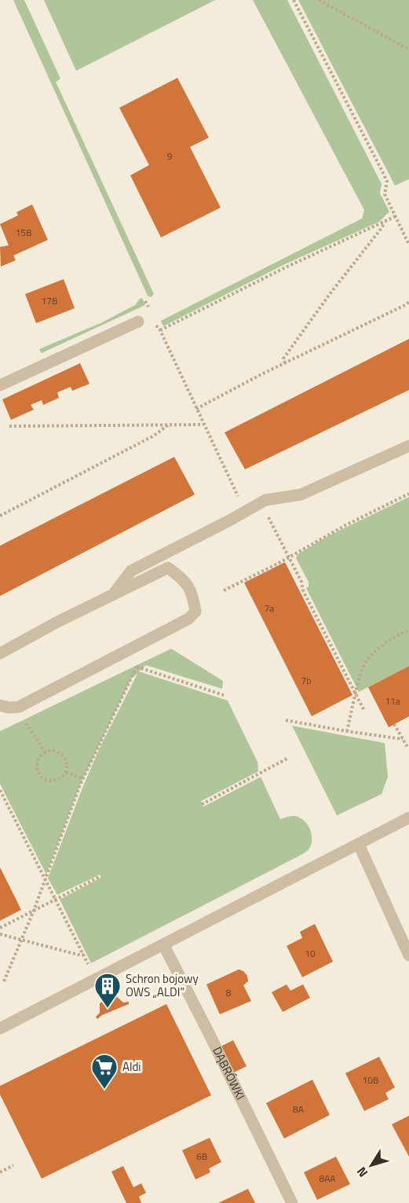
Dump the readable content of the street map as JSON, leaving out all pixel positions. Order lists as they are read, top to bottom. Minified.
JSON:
{"streets":{"street":["DĄBRÓWKI"]},"places":{"building":["Schron bojowy OWS „ALDI”"],"supermarket":["Aldi"]},"house_numbers":["9","15B","17B","7a","7b","11a","10","8","10B","8A","6B","8AA"],"north":"bottom left"}
